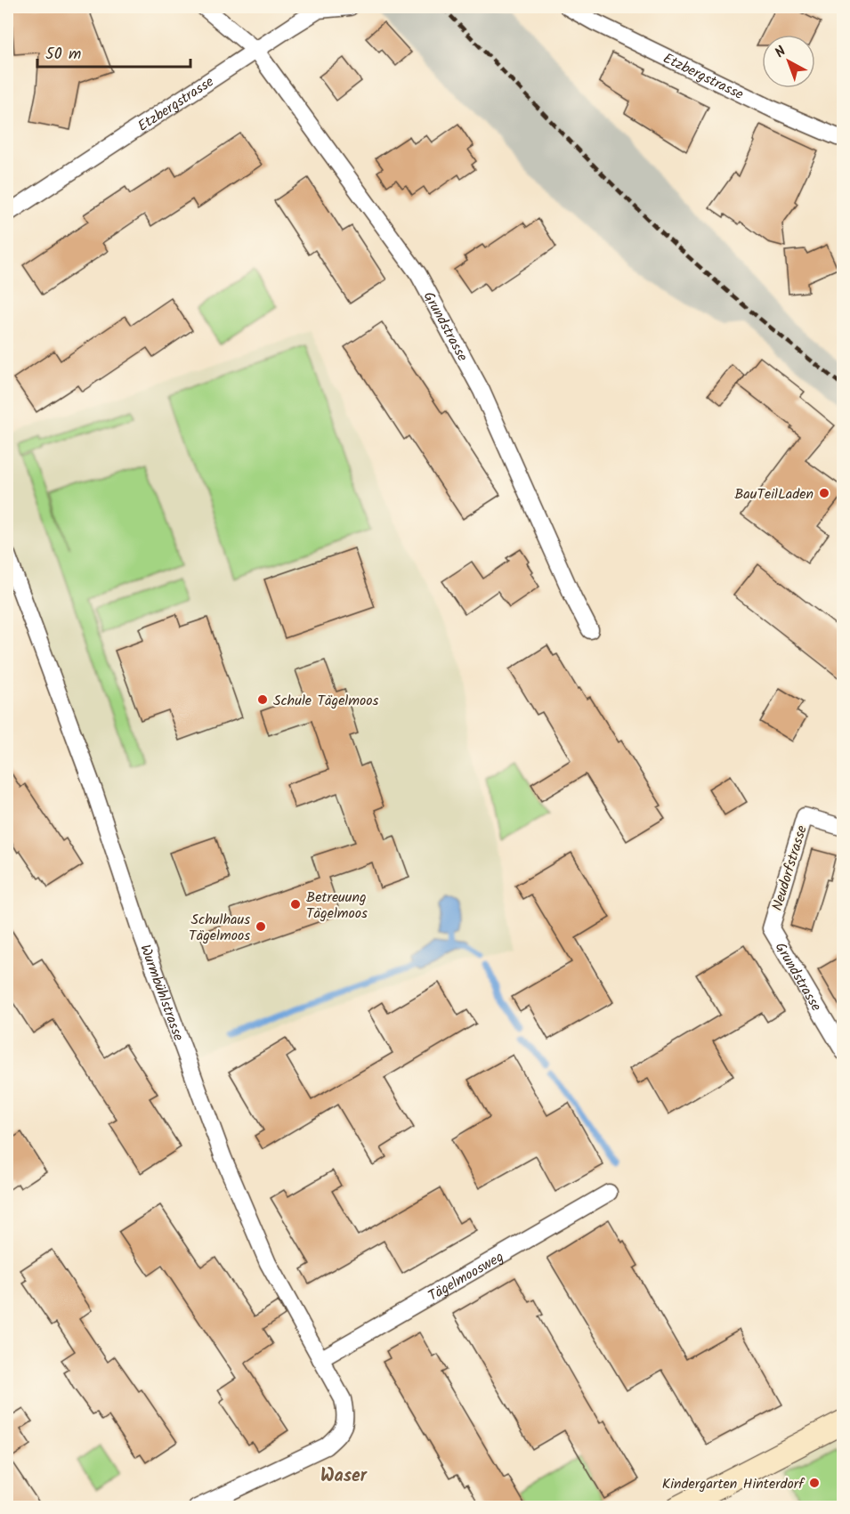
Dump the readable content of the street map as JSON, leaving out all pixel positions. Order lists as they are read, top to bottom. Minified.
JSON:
{"streets":{"street":["Etzbergstrasse","Grundstrasse","Neudorfstrasse","Wurmbühlstrasse","Tägelmoosweg"]},"crossings":[["Etzbergstrasse","Grundstrasse"],["Grundstrasse","Neudorfstrasse"],["Wurmbühlstrasse","Tägelmoosweg"]],"districts":["Waser"],"places":["BauTeilLaden","Schule Tägelmoos","Betreuung Tägelmoos","Schulhaus Tägelmoos","Kindergarten Hinterdorf"],"scale_bar":"50 m","north":"top left"}
